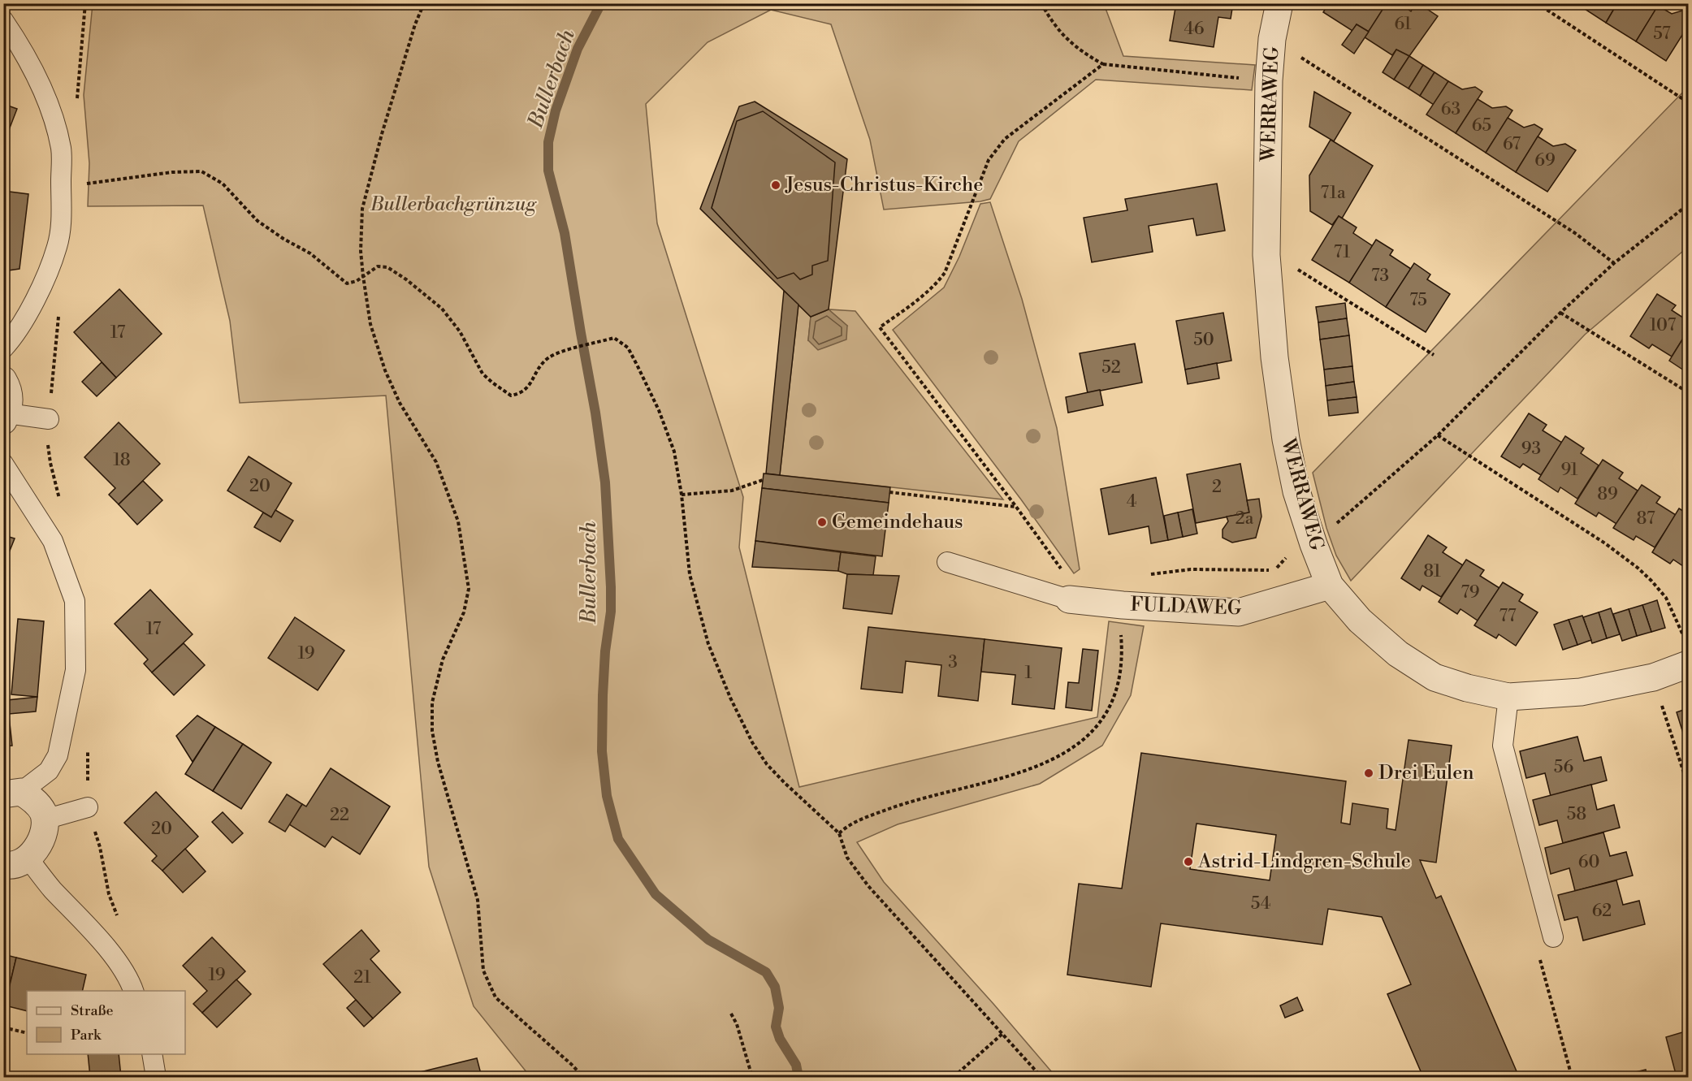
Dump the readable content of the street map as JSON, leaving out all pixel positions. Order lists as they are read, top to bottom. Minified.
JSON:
{"streets":{"street":["WERRAWEG","FULDAWEG"]},"crossings":[["WERRAWEG","FULDAWEG"]],"water":["Bullerbach"],"parks":["Bullerbachgrünzug"],"places":["Jesus-Christus-Kirche","Gemeindehaus","Drei Eulen","Astrid-Lindgren-Schule"],"house_numbers":["61","46","57","63","65","67","69","71a","71","73","75","107","17","50","52","93","18","91","20","2","89","4","2a","87","81","79","77","17","19","3","1","56","58","22","20","60","54","62","19","21"],"legend":["Straße","Park"]}
